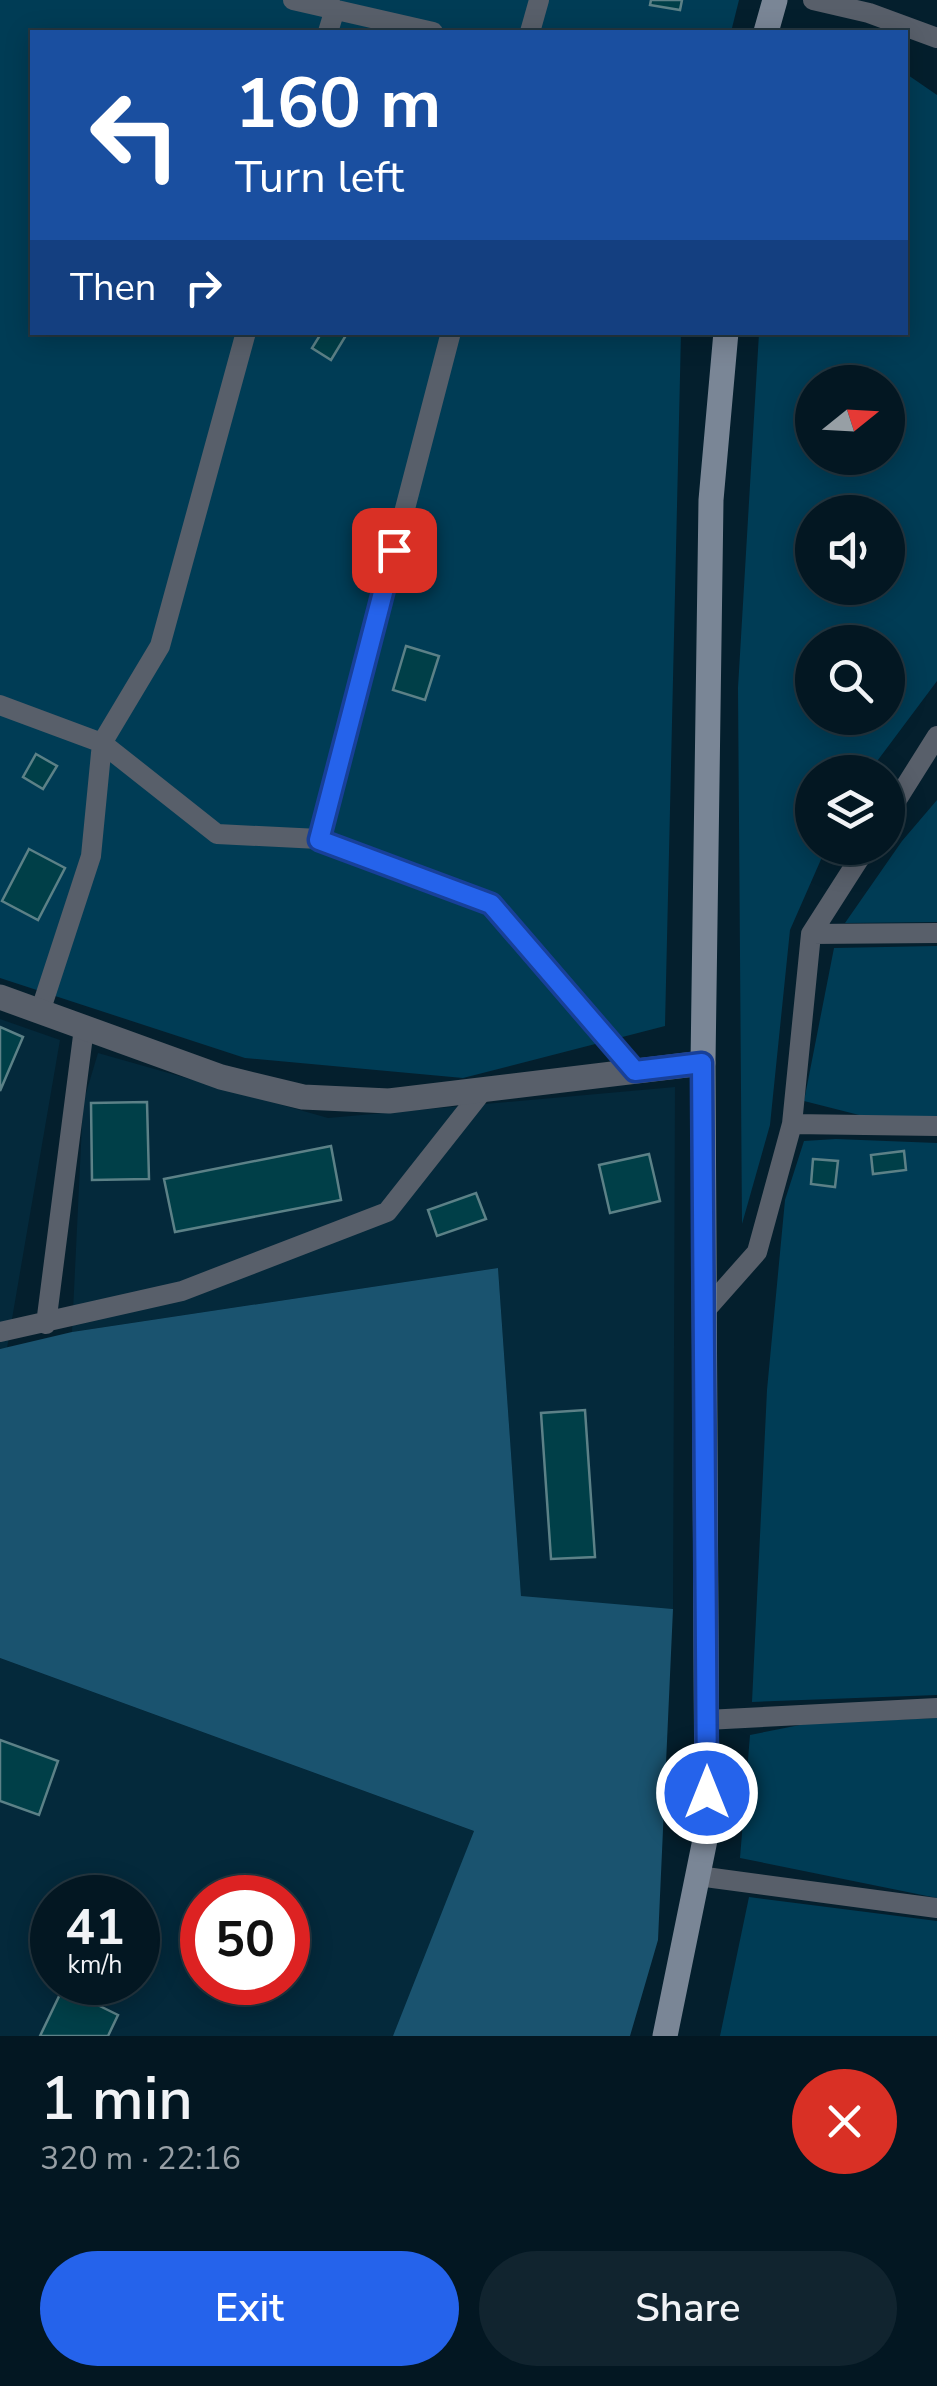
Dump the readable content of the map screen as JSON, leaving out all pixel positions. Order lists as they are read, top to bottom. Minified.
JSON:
{"north":"right","page":{"turn":["160 m","Turn left"],"then":"Then","speed":"41 km/h","limit":"50","heading":["1 min","320 m · 22:16"],"buttons":["Exit","Share"]}}
